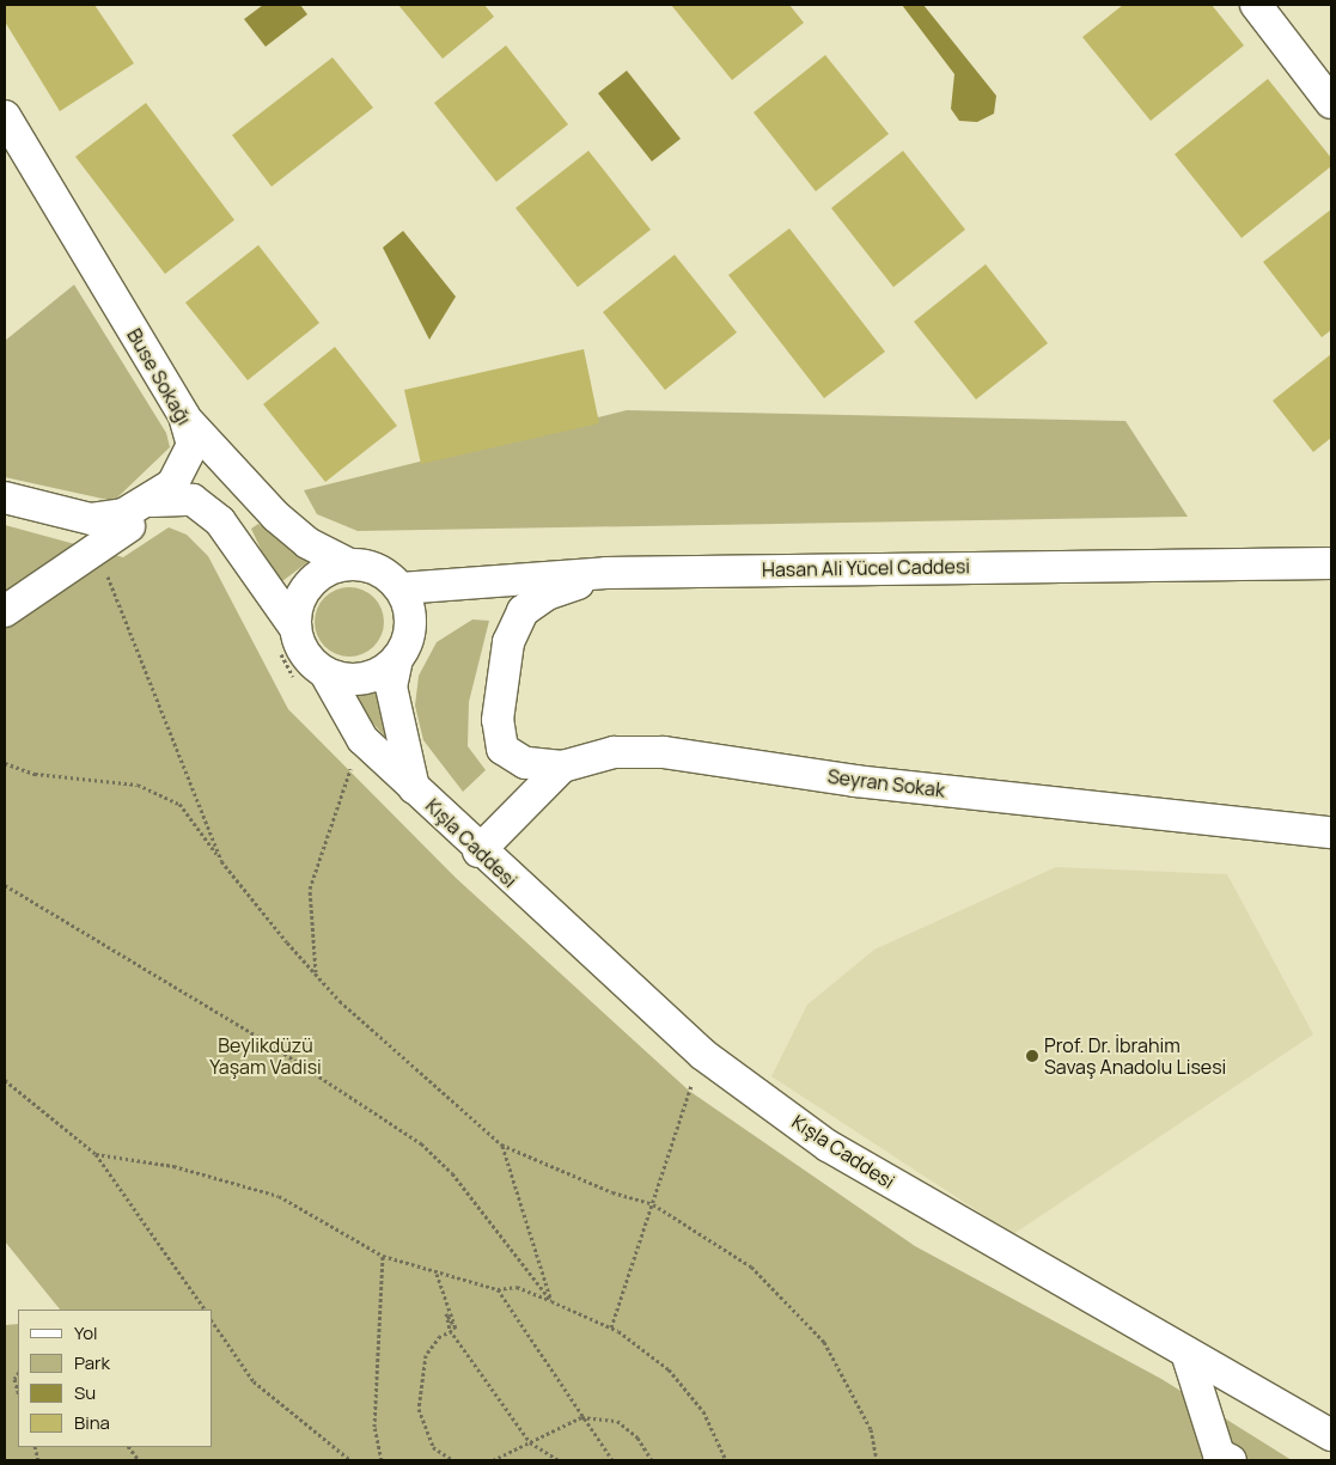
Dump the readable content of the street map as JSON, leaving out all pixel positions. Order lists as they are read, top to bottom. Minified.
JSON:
{"streets":{"street":["Buse Sokağı","Hasan Ali Yücel Caddesi","Seyran Sokak","Kışla Caddesi"]},"crossings":[["Hasan Ali Yücel Caddesi","Kışla Caddesi"],["Seyran Sokak","Kışla Caddesi"]],"parks":["Beylikdüzü Yaşam Vadisi"],"places":["Prof. Dr. İbrahim Savaş Anadolu Lisesi"],"legend":["Yol","Park","Su","Bina"]}
